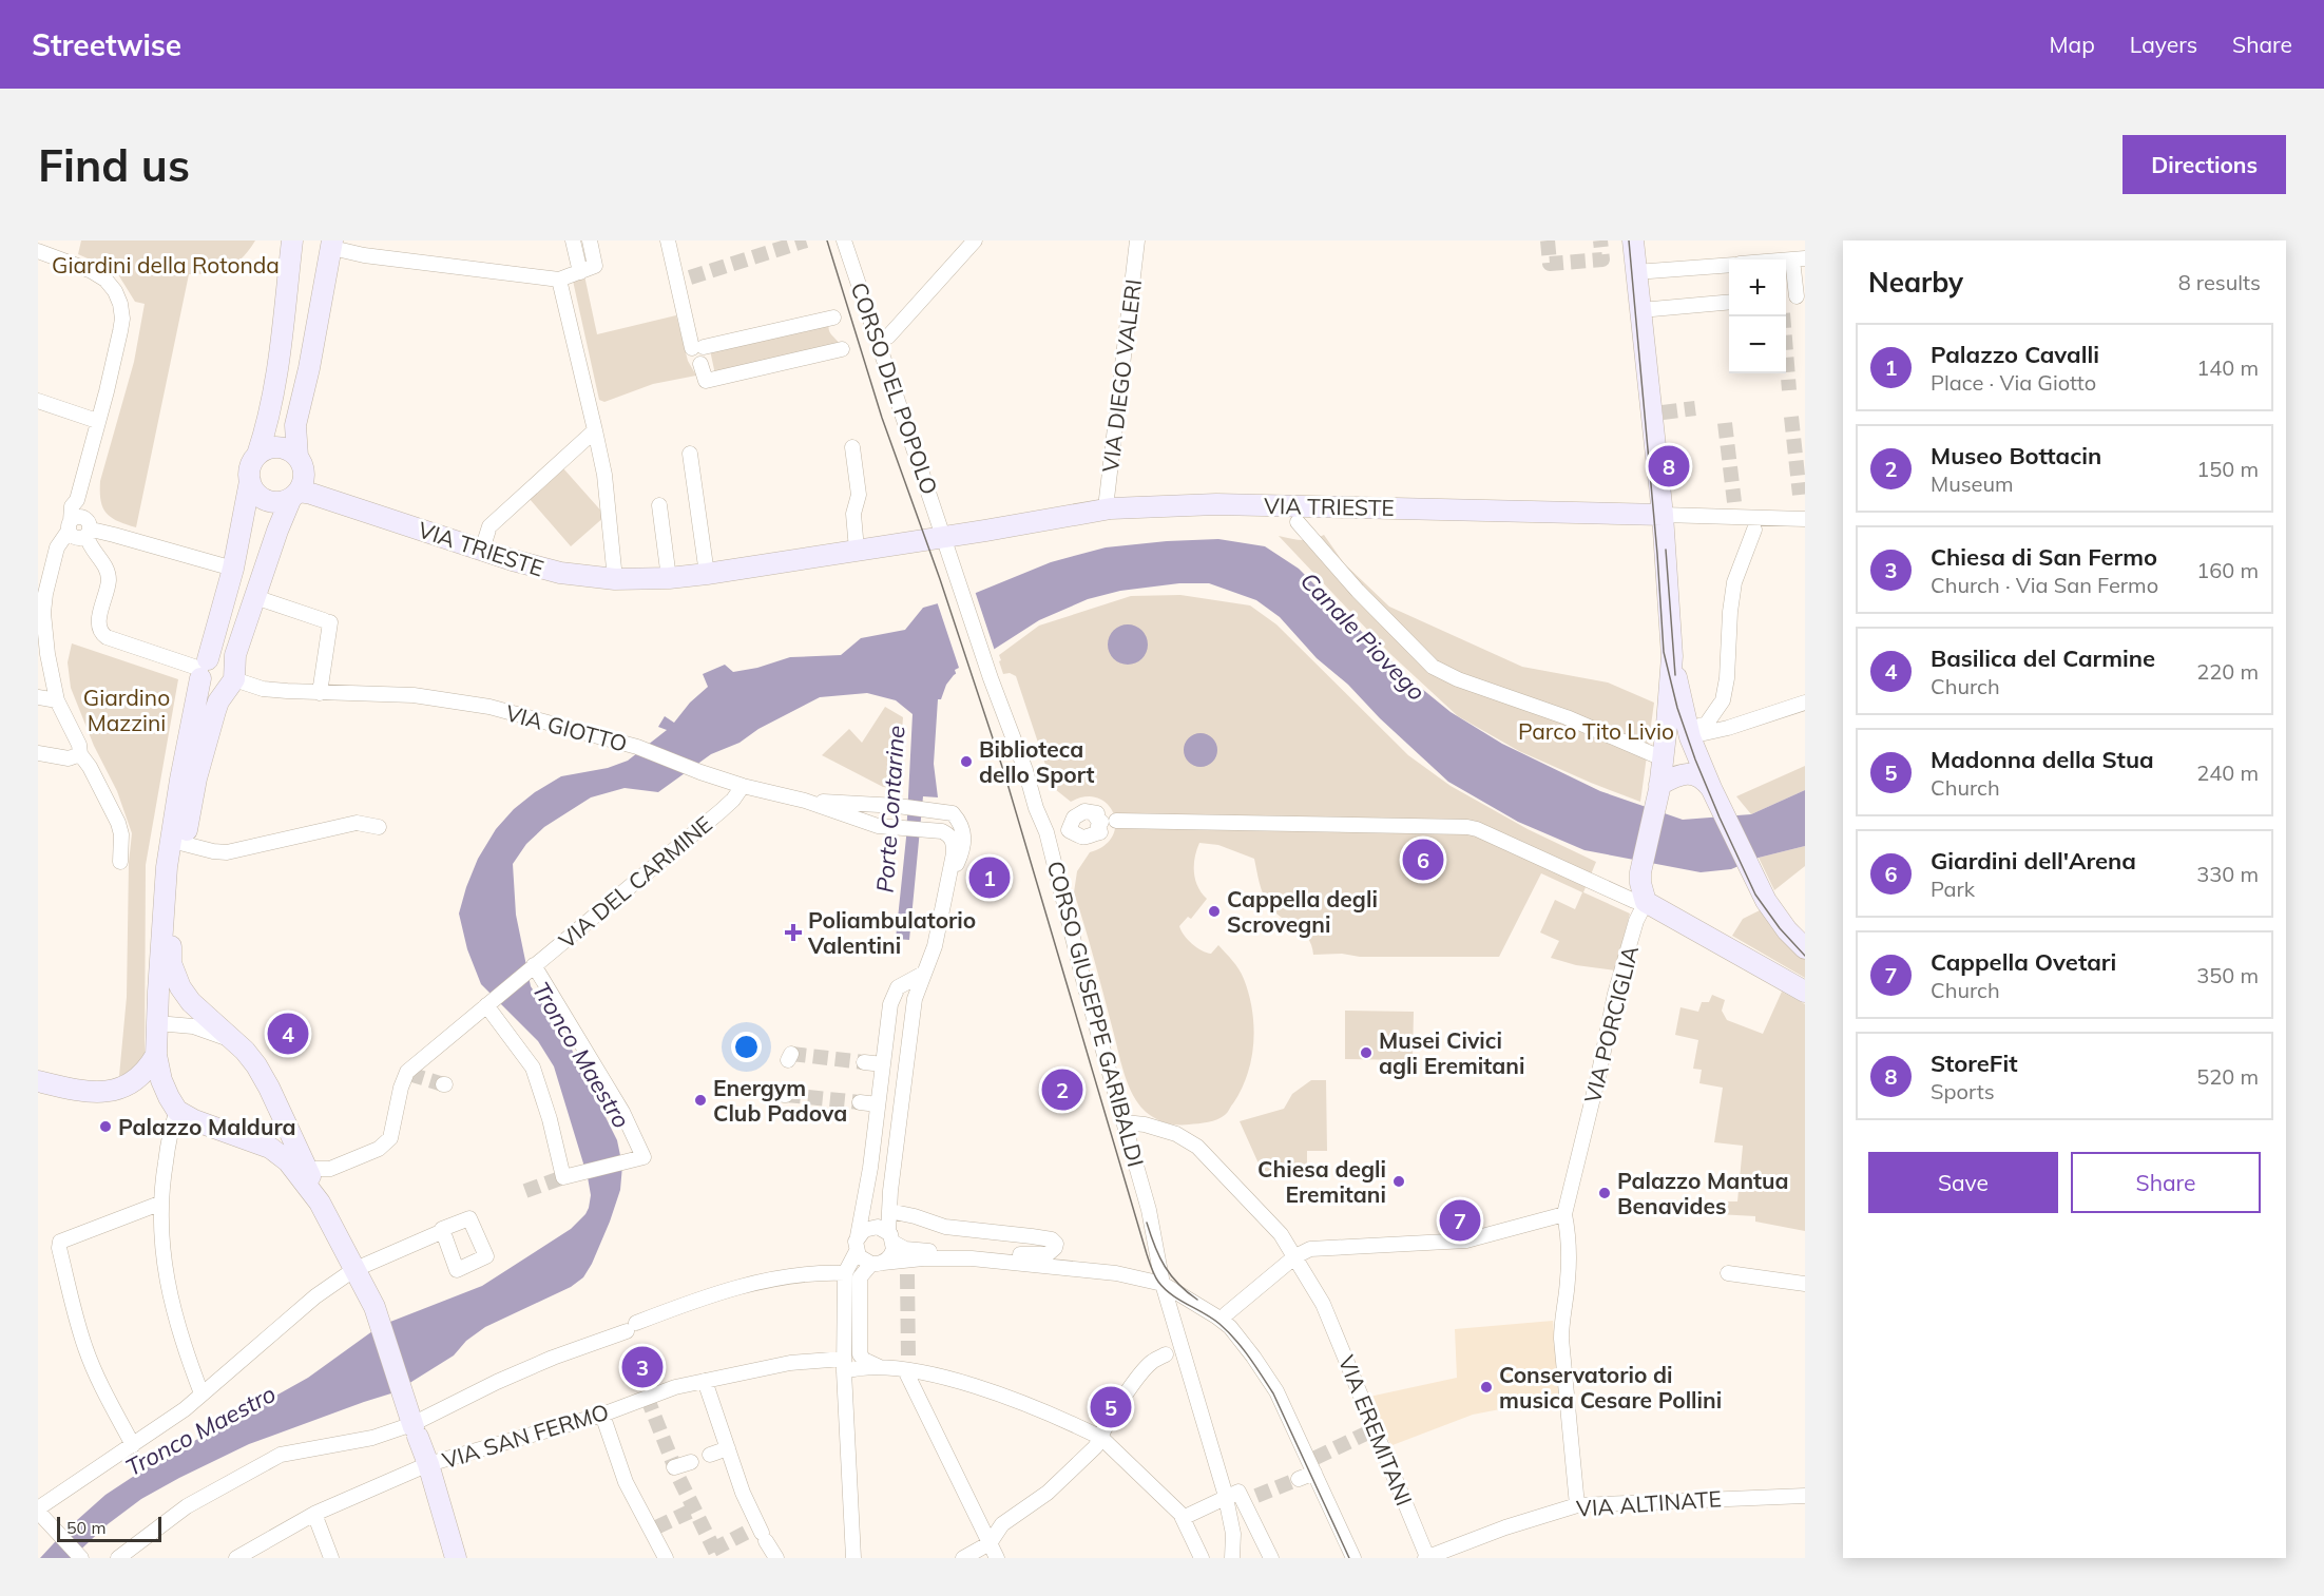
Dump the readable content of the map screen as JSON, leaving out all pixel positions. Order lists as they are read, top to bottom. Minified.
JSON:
{"streets":{"street":["VIA DIEGO VALERI","CORSO DEL POPOLO","VIA TRIESTE","VIA GIOTTO","VIA DEL CARMINE","CORSO GIUSEPPE GARIBALDI","VIA PORCIGLIA","VIA EREMITANI","VIA SAN FERMO","VIA ALTINATE"]},"crossings":[["VIA DIEGO VALERI","VIA TRIESTE"],["CORSO DEL POPOLO","VIA TRIESTE"],["CORSO DEL POPOLO","CORSO GIUSEPPE GARIBALDI"],["VIA TRIESTE","CORSO GIUSEPPE GARIBALDI"],["VIA GIOTTO","VIA DEL CARMINE"],["CORSO GIUSEPPE GARIBALDI","VIA EREMITANI"],["VIA EREMITANI","VIA ALTINATE"]],"water":["Canale Piovego","Porte Contarine","Tronco Maestro"],"parks":["Giardini della Rotonda","Giardino Mazzini","Parco Tito Livio"],"places":{"other":["Biblioteca dello Sport","Cappella degli Scrovegni","Musei Civici agli Eremitani","Energym Club Padova","Palazzo Maldura","Chiesa degli Eremitani","Palazzo Mantua Benavides","Conservatorio di musica Cesare Pollini"],"health":["Poliambulatorio Valentini"]},"scale_bar":"50 m","page":{"header":"Streetwise","nav":["Map","Layers","Share"],"buttons":["Directions",["Save","Share"]],"title":"Find us","heading":["Nearby","8 results"],"map_buttons":["+","−"],"list":[{"mark":"1","name":"Palazzo Cavalli","note":"Place · Via Giotto","value":"140 m"},{"mark":"2","name":"Museo Bottacin","note":"Museum","value":"150 m"},{"mark":"3","name":"Chiesa di San Fermo","note":"Church · Via San Fermo","value":"160 m"},{"mark":"4","name":"Basilica del Carmine","note":"Church","value":"220 m"},{"mark":"5","name":"Madonna della Stua","note":"Church","value":"240 m"},{"mark":"6","name":"Giardini dell'Arena","note":"Park","value":"330 m"},{"mark":"7","name":"Cappella Ovetari","note":"Church","value":"350 m"},{"mark":"8","name":"StoreFit","note":"Sports","value":"520 m"}],"pins":["8","6","1","4","2","7","3","5"],"scale":"50 m"}}
